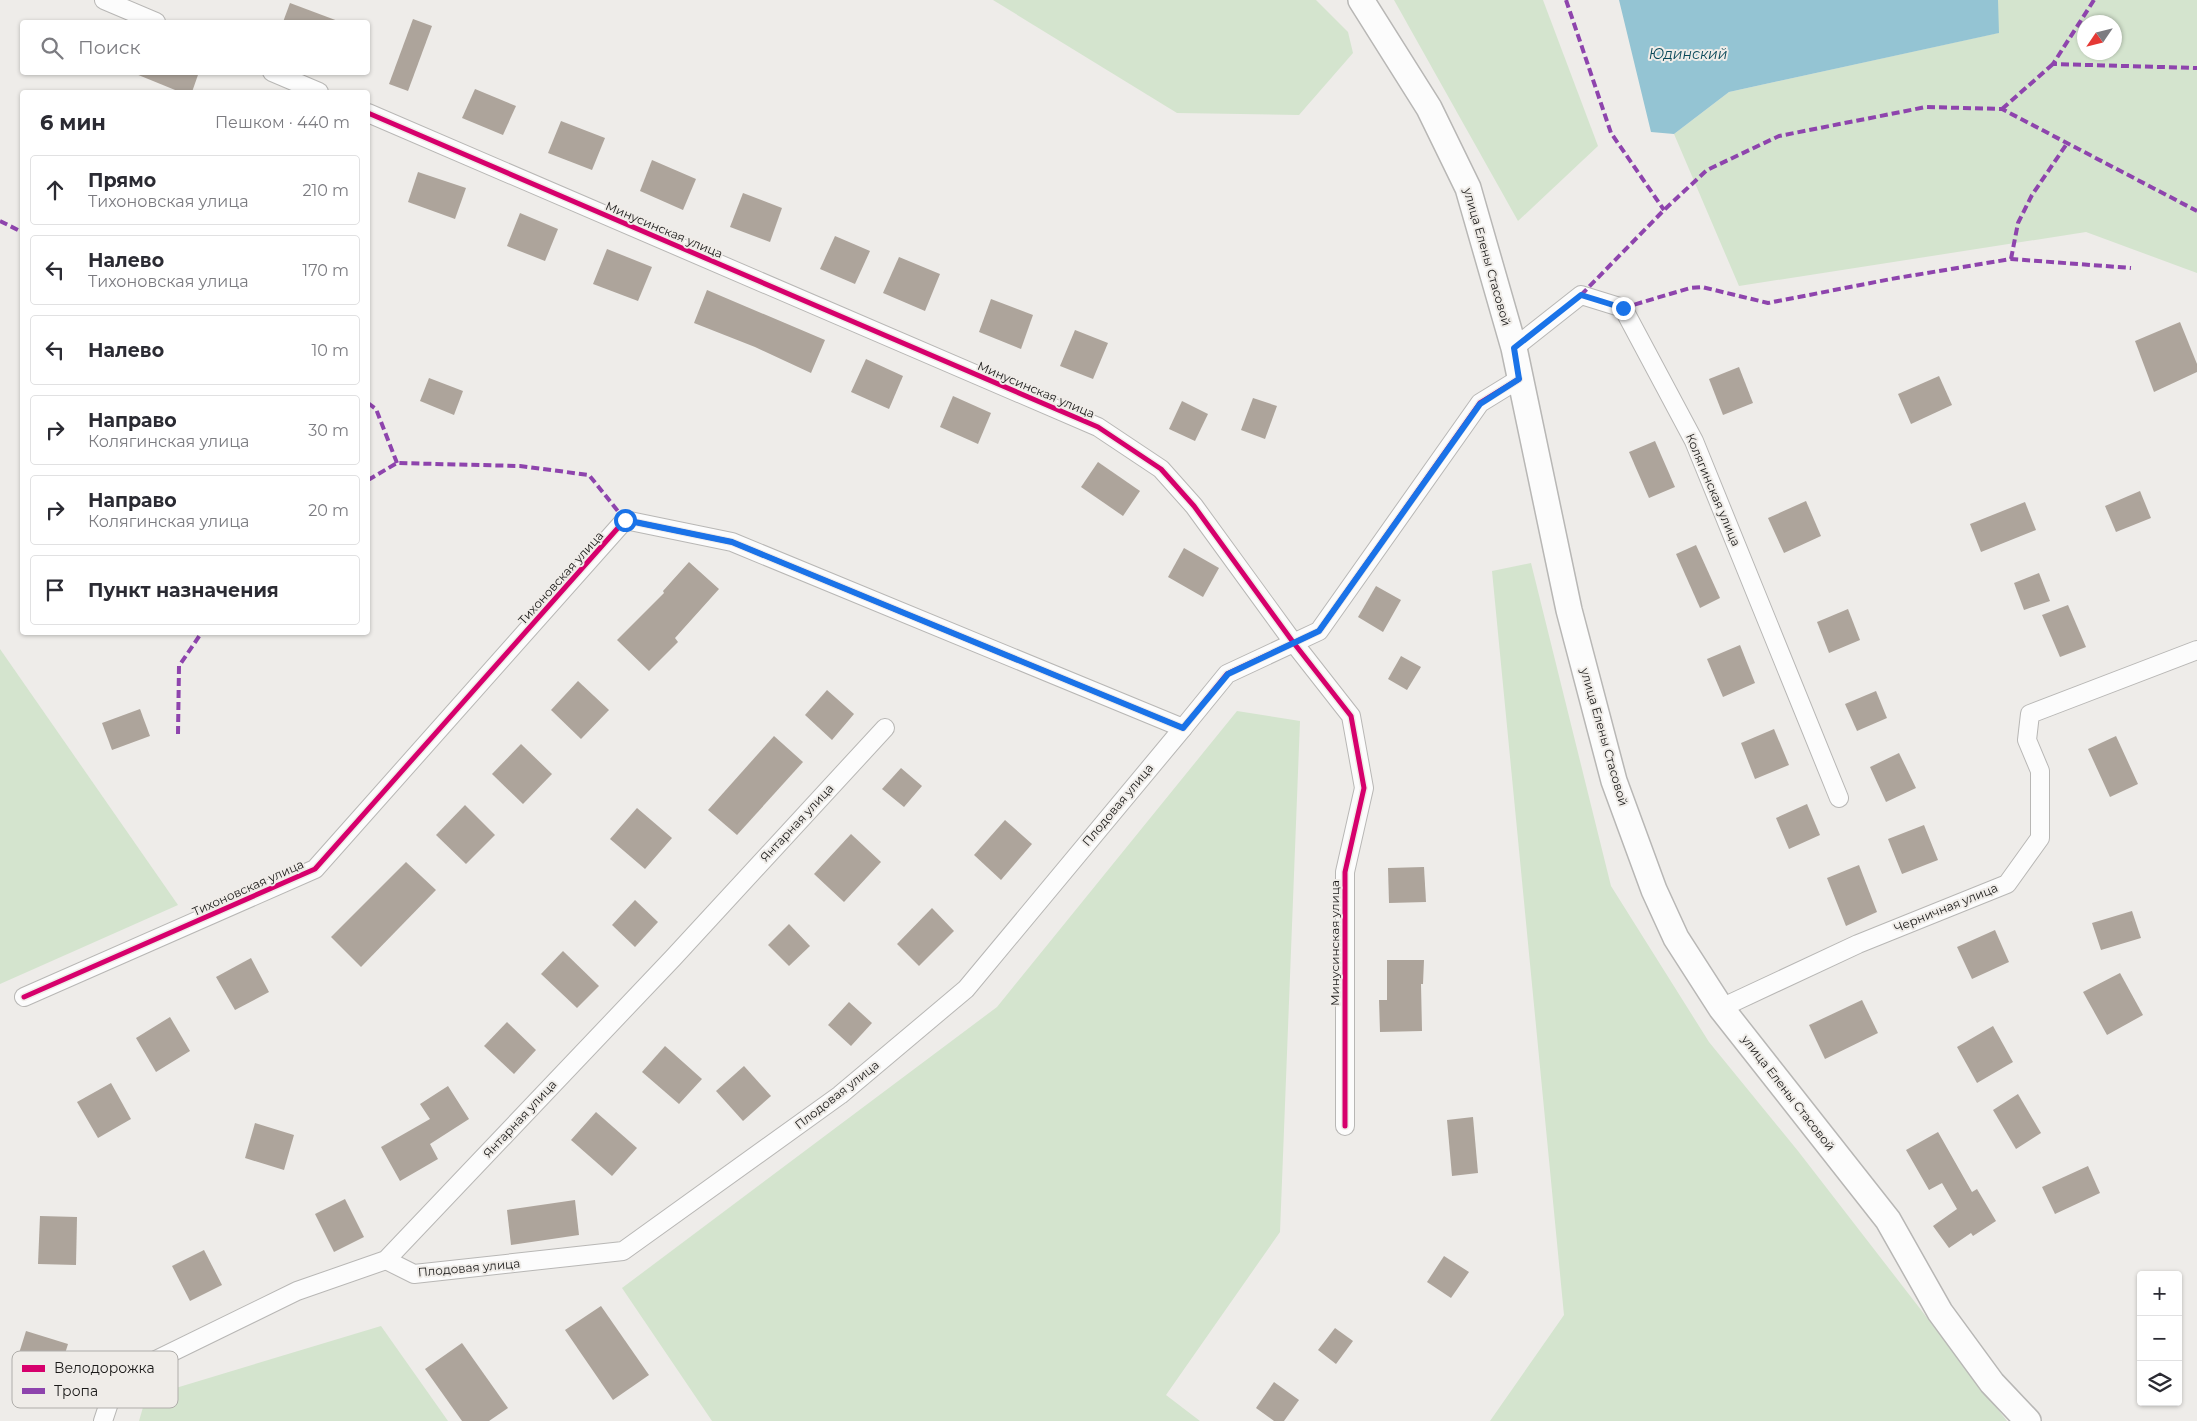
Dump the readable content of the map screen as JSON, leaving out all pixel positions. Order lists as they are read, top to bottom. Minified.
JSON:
{"streets":{"main road":["улица Елены Стасовой"],"street":["Минусинская улица","Колягинская улица","Тихоновская улица","Плодовая улица","Янтарная улица","Черничная улица"]},"crossings":[["улица Елены Стасовой","Колягинская улица"],["улица Елены Стасовой","Черничная улица"],["Тихоновская улица","Плодовая улица"],["Плодовая улица","Янтарная улица"]],"water":["Юдинский"],"legend":["Велодорожка","Тропа"],"north":"bottom left","page":{"search":"Поиск","heading":["6 мин","Пешком · 440 m"],"list":[["Прямо","Тихоновская улица","210 m"],["Налево","Тихоновская улица","170 m"],["Налево","10 m"],["Направо","Колягинская улица","30 m"],["Направо","Колягинская улица","20 m"],"Пункт назначения"],"map_buttons":["+","−"]}}
